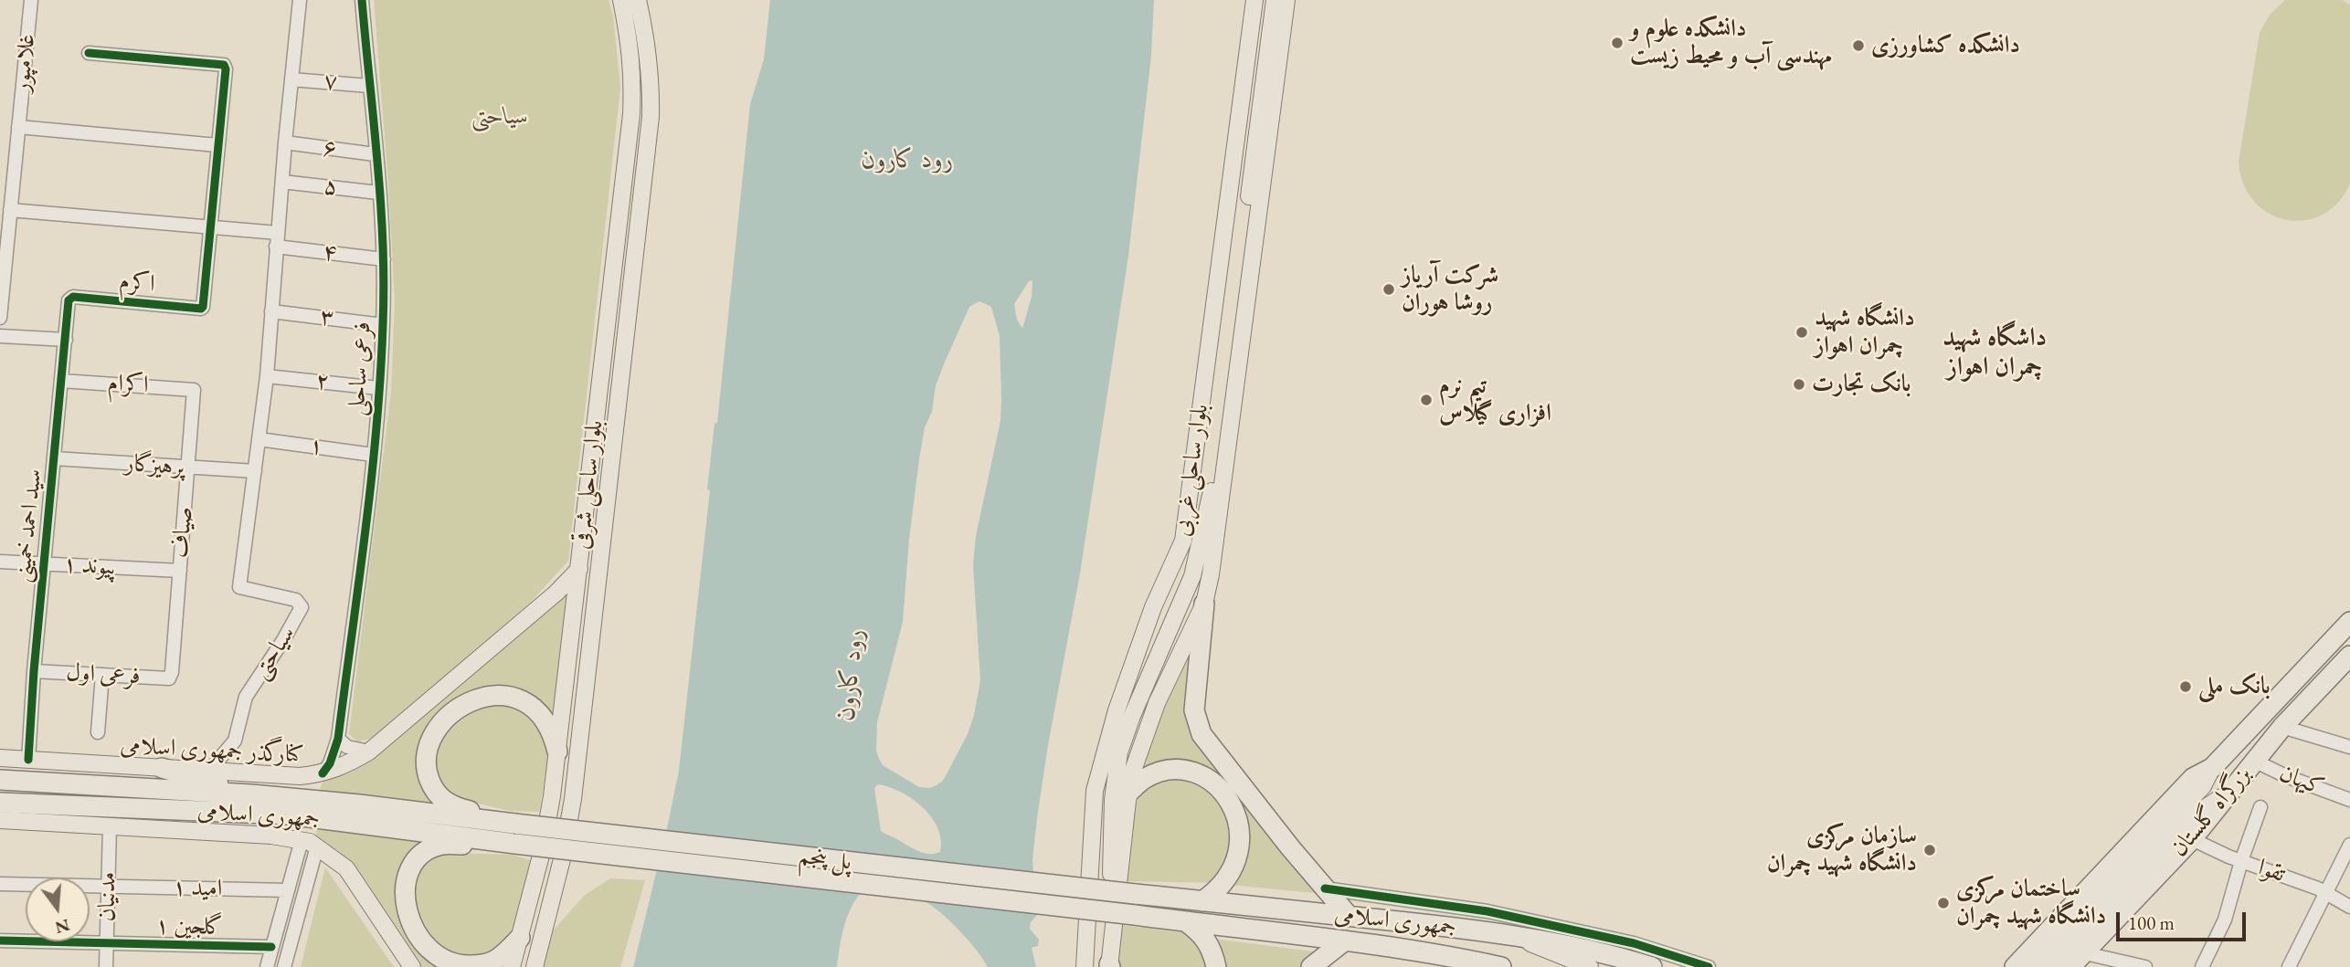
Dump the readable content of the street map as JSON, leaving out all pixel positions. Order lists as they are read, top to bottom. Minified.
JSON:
{"streets":{"highway":["بزرگراه گلستان","جمهوری اسلامی","پل پنجم"],"main road":["بلوار ساحلی غربی","بلوار ساحلی شرقی","کنارگذر جمهوری اسلامی"],"street":["غلامپور","۷","۶","۵","۴","اکرم","۳","فرعی ساحلی","۲","اکرام","۱","پرهیزگار","سید احمد خمینی","صیاف","پیوند ۱","سیاحتی","فرعی اول","کیهان","تقوا","امید ۱","مدنیان","گلجین ۱"]},"crossings":[["غلامپور","۴"],["۷","فرعی ساحلی"],["۷","سیاحتی"],["۶","فرعی ساحلی"],["۶","سیاحتی"],["۵","فرعی ساحلی"],["۵","سیاحتی"],["۴","اکرم"],["۴","فرعی ساحلی"],["۴","سیاحتی"],["اکرم","سید احمد خمینی"],["۳","فرعی ساحلی"],["۳","سیاحتی"],["فرعی ساحلی","۲"],["فرعی ساحلی","۱"],["فرعی ساحلی","کنارگذر جمهوری اسلامی"],["۲","سیاحتی"],["اکرام","سید احمد خمینی"],["اکرام","صیاف"],["۱","سیاحتی"],["پرهیزگار","سید احمد خمینی"],["پرهیزگار","صیاف"],["پرهیزگار","سیاحتی"],["بلوار ساحلی شرقی","کنارگذر جمهوری اسلامی"],["سید احمد خمینی","پیوند ۱"],["سید احمد خمینی","فرعی اول"],["سید احمد خمینی","کنارگذر جمهوری اسلامی"],["صیاف","پیوند ۱"],["صیاف","فرعی اول"],["سیاحتی","کنارگذر جمهوری اسلامی"],["کیهان","بزرگراه گلستان"],["بزرگراه گلستان","تقوا"],["جمهوری اسلامی","پل پنجم"],["امید ۱","مدنیان"],["مدنیان","گلجین ۱"]],"districts":["داشگاه شهید چمران اهواز"],"water":["رود کارون"],"parks":["سیاحتی"],"places":["دانشکده علوم و مهندسی آب و محیط زیست","دانشکده کشاورزی","شرکت آریاز روشا هوران","دانشگاه شهید چمران اهواز","بانک تجارت","تیم نرم افزاری گیلاس","بانک ملی","سازمان مرکزی دانشگاه شهید چمران","ساختمان مرکزی دانشگاه شهید چمران"],"scale_bar":"100 m","north":"bottom"}
